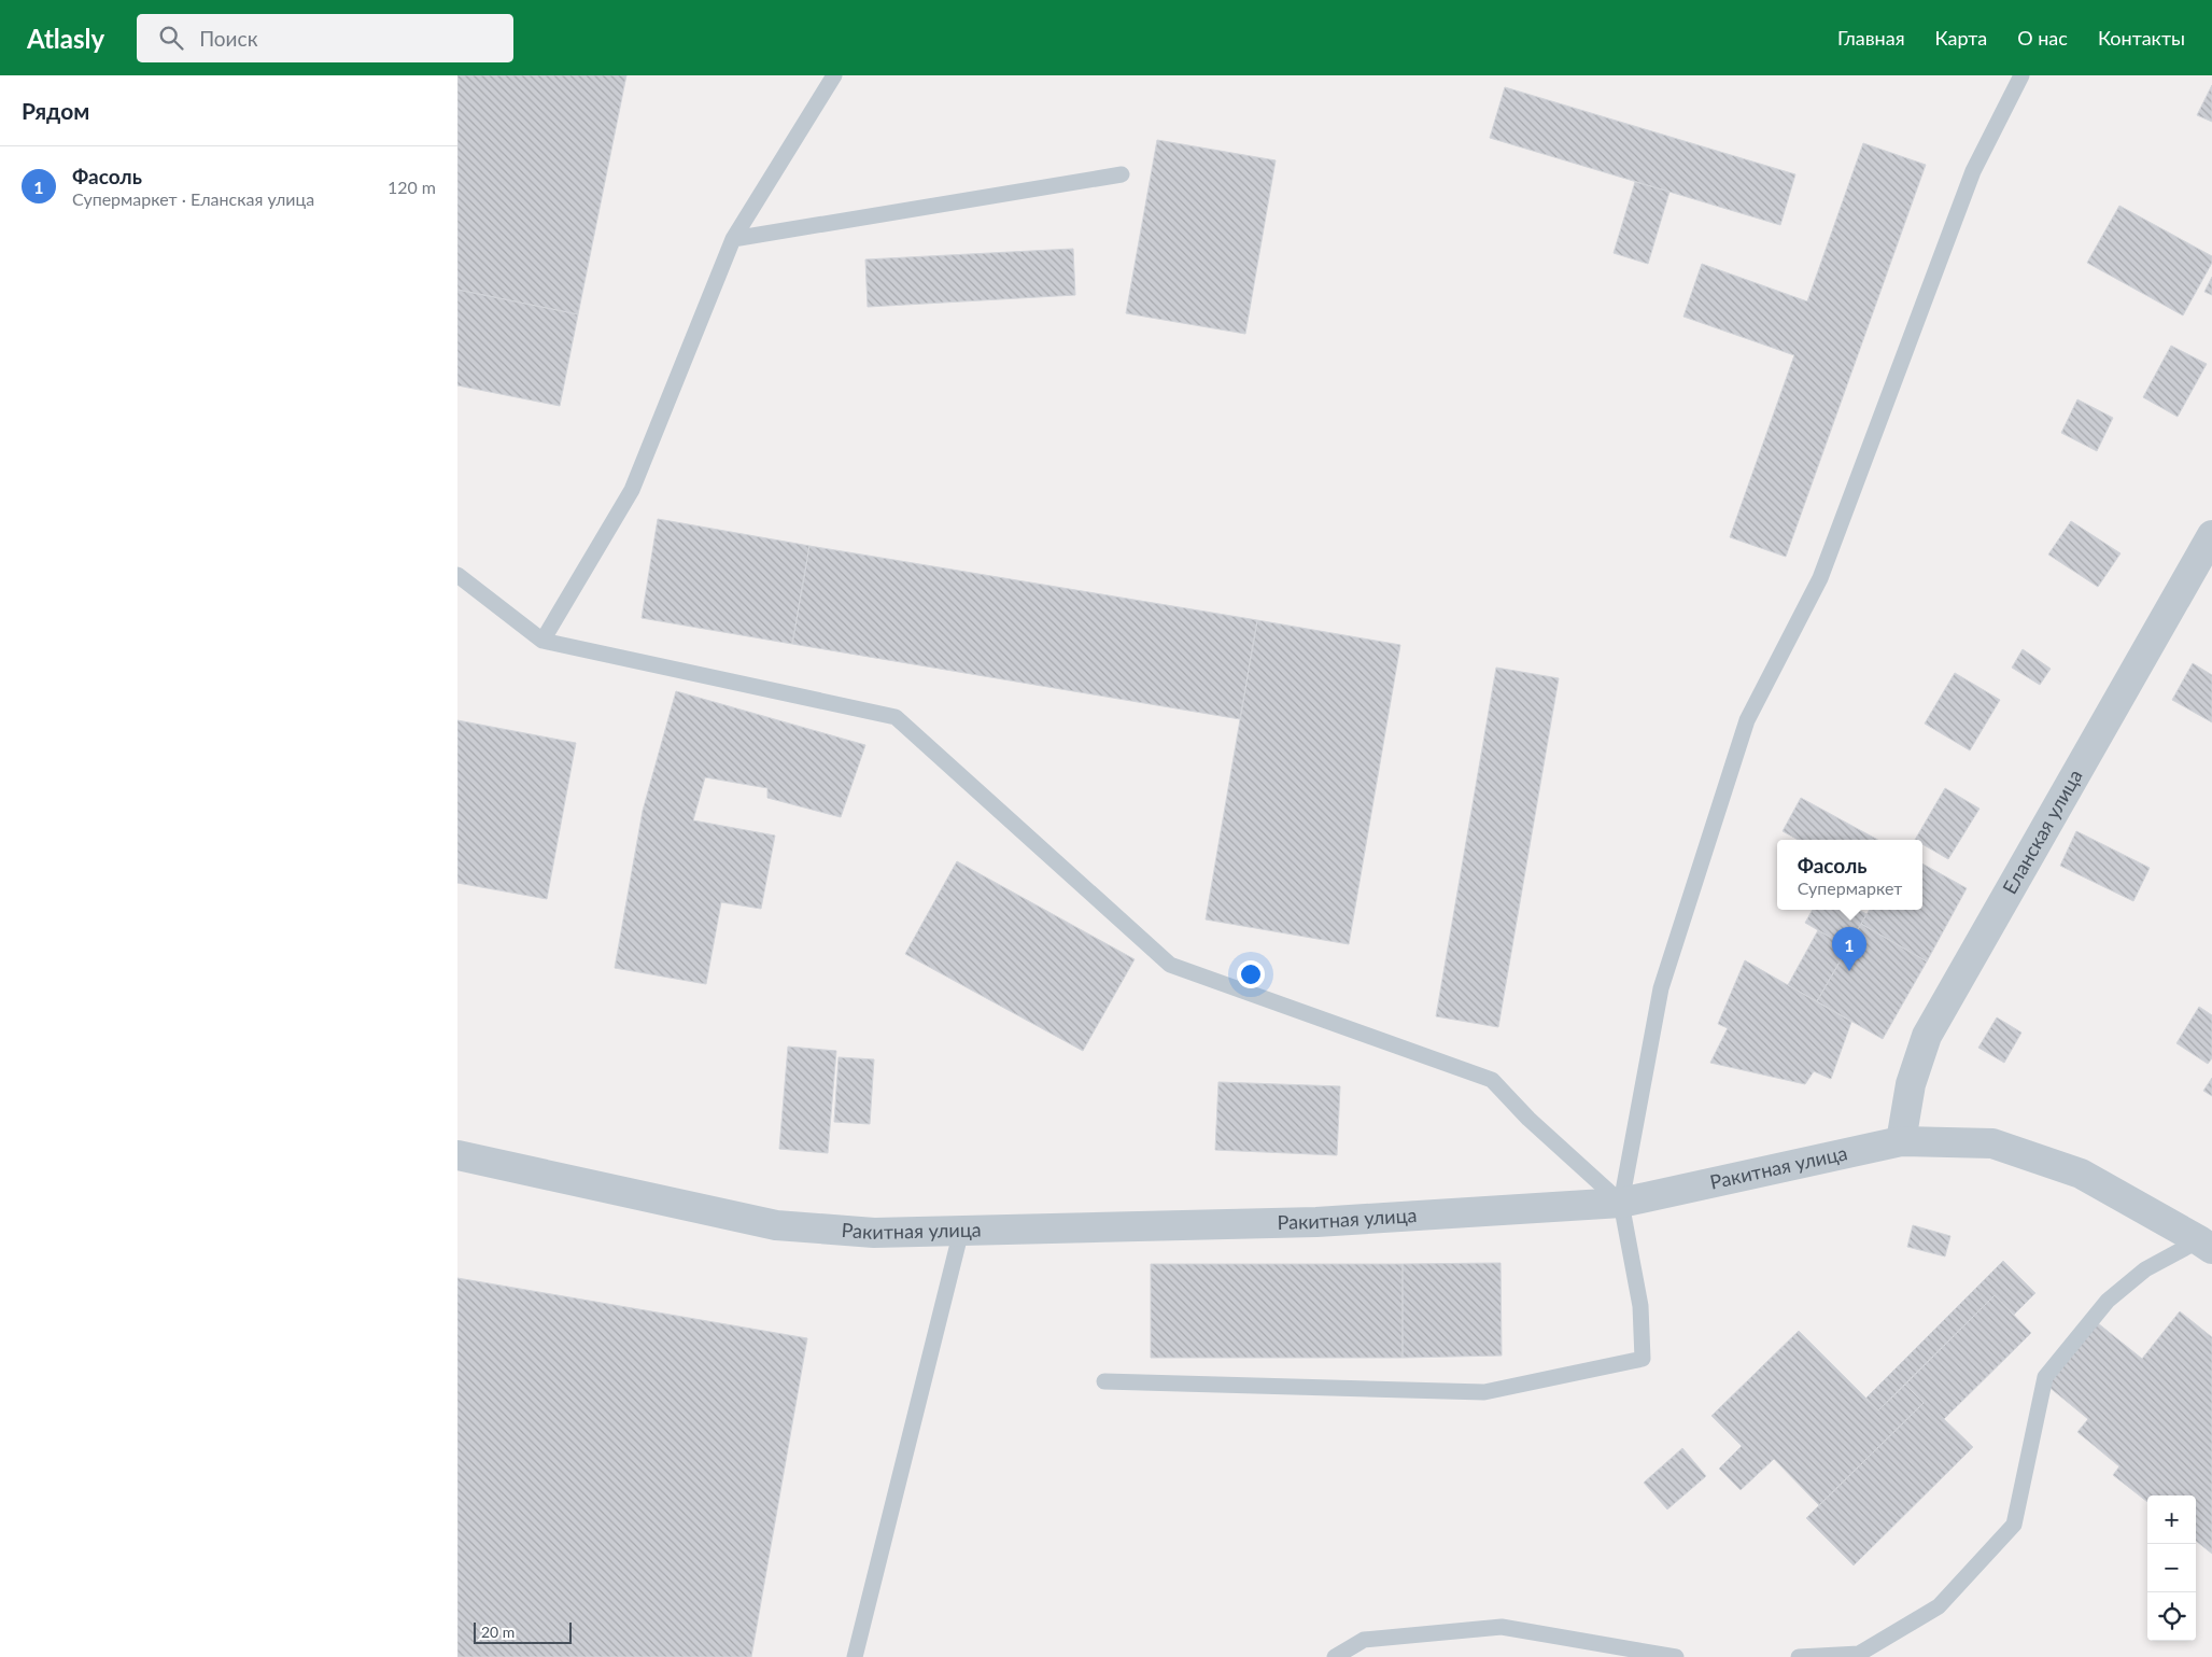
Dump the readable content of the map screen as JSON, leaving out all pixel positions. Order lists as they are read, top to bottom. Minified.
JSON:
{"streets":{"street":["Еланская улица","Ракитная улица"]},"crossings":[["Еланская улица","Ракитная улица"]],"scale_bar":"20 m","page":{"header":"Atlasly","search":"Поиск","nav":["Главная","Карта","О нас","Контакты"],"heading":"Рядом","list":[{"mark":"1","name":"Фасоль","note":"Супермаркет · Еланская улица","value":"120 m"}],"popup":["Фасоль","Супермаркет"],"pins":"1","map_buttons":["+","−"],"scale":"20 m"}}
